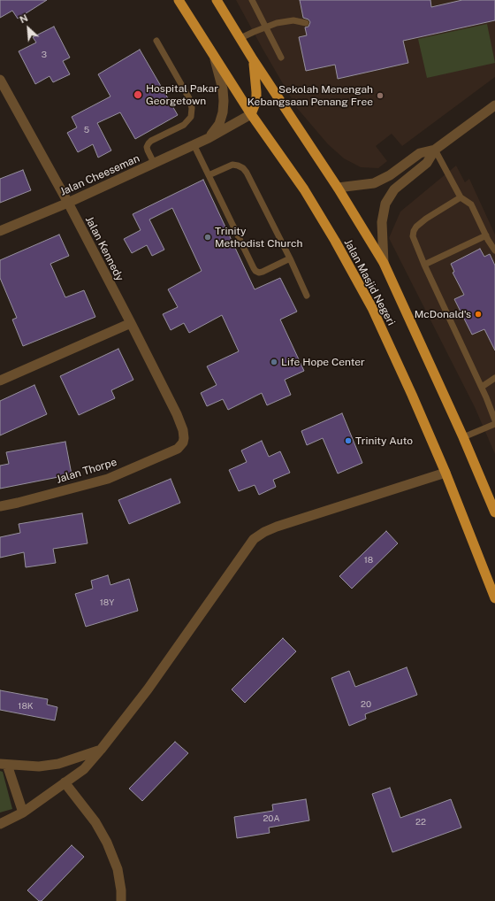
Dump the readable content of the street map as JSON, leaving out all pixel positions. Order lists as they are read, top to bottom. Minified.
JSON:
{"streets":{"highway":["Jalan Masjid Negeri"],"street":["Jalan Cheeseman","Jalan Kennedy","Jalan Thorpe"]},"crossings":[["Jalan Cheeseman","Jalan Kennedy"],["Jalan Cheeseman","Jalan Masjid Negeri"],["Jalan Kennedy","Jalan Thorpe"]],"places":["Hospital Pakar Georgetown","Sekolah Menengah Kebangsaan Penang Free","Trinity Methodist Church","McDonald's","Life Hope Center","Trinity Auto"],"house_numbers":["3","5","18","18Y","20","18K","20A","22"],"north":"top left"}
